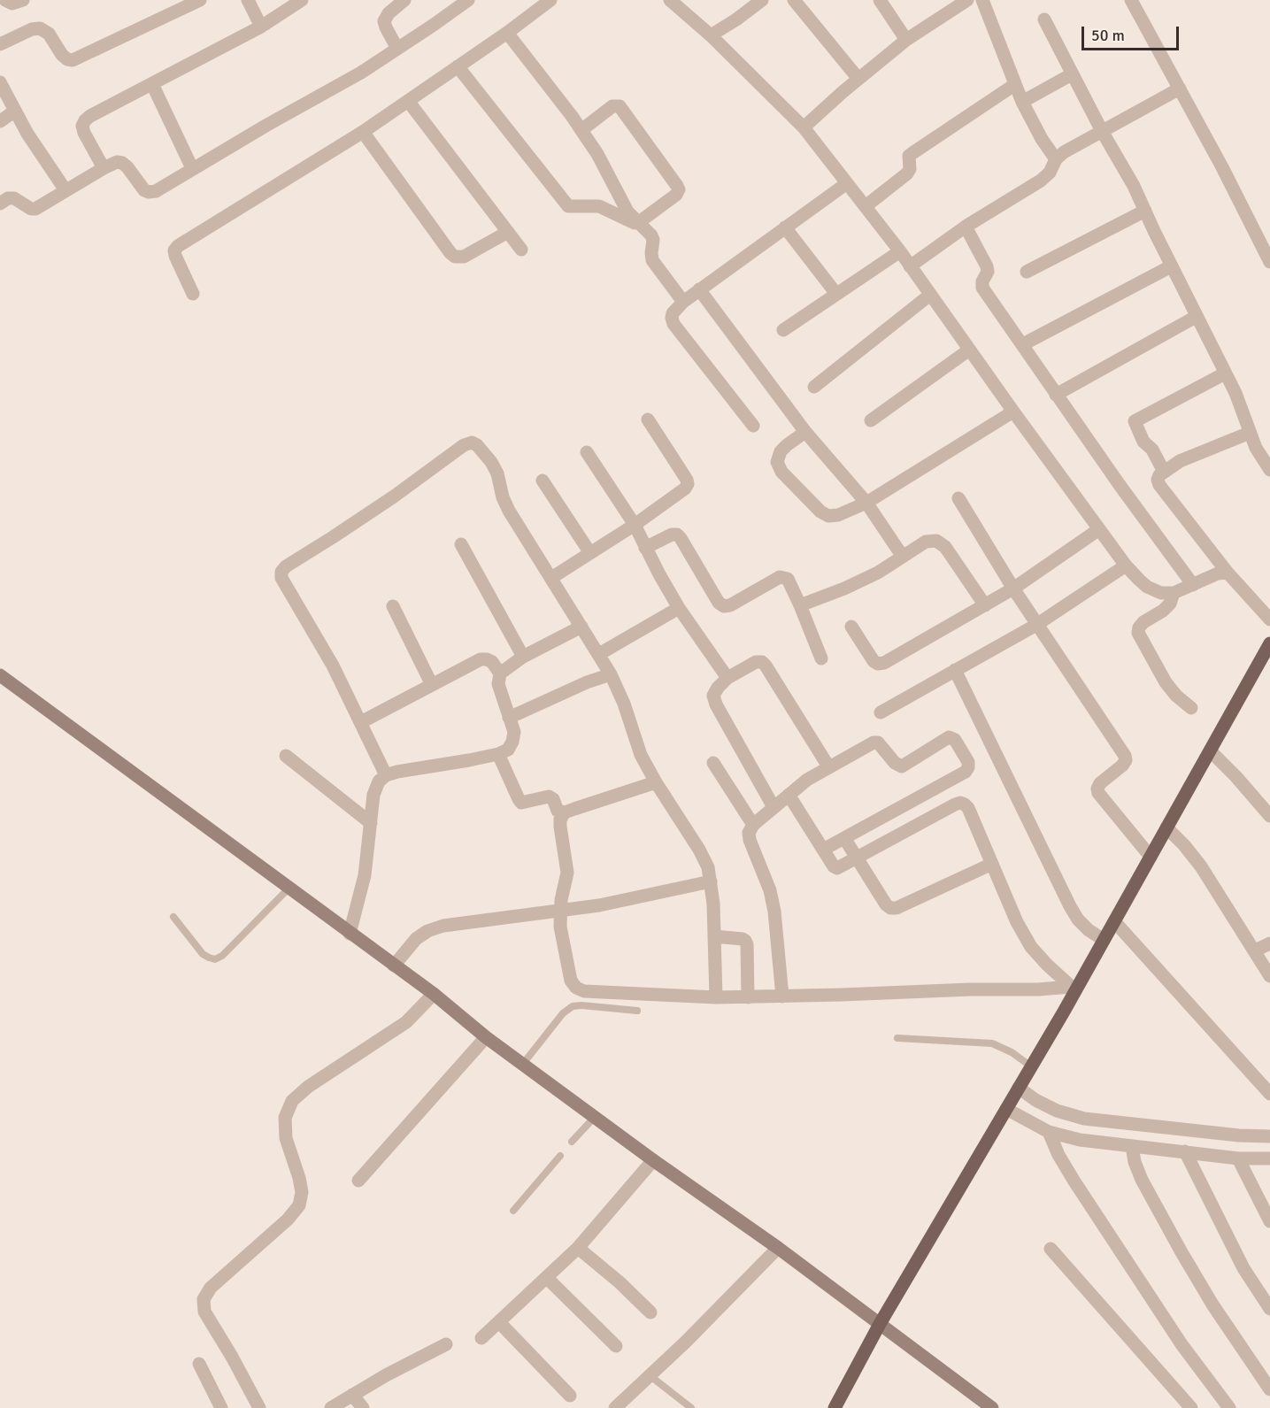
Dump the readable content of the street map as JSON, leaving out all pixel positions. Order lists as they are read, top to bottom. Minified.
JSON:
{"scale_bar":"50 m"}
